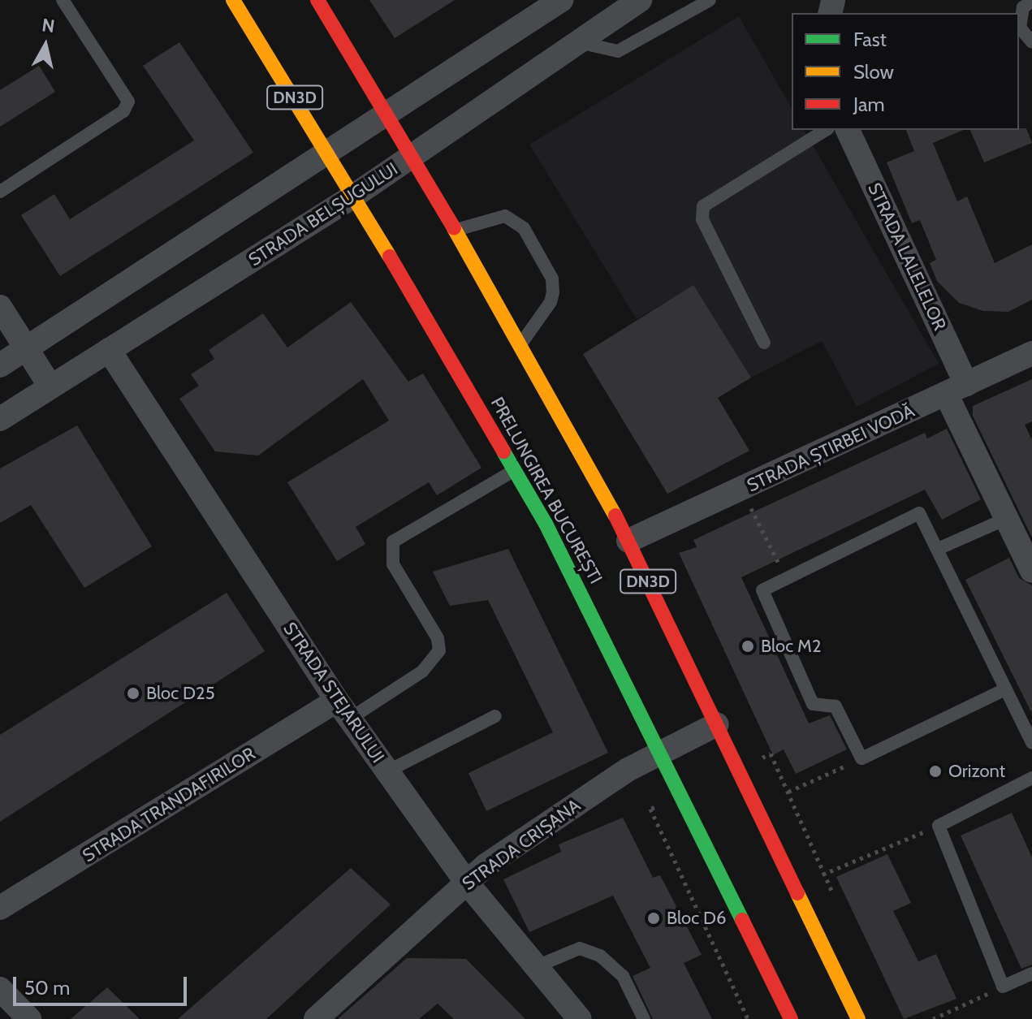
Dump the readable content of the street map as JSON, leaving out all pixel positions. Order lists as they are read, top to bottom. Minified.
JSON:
{"streets":{"main road":["DN3D","PRELUNGIREA BUCUREȘTI"],"street":["STRADA BELȘUGULUI","STRADA LALELELOR","STRADA ȘTIRBEI VODĂ","STRADA STEJARULUI","STRADA TRANDAFIRILOR","STRADA CRIȘANA"]},"crossings":[["DN3D","STRADA BELȘUGULUI"],["DN3D","STRADA ȘTIRBEI VODĂ"],["DN3D","STRADA CRIȘANA"],["STRADA BELȘUGULUI","PRELUNGIREA BUCUREȘTI"],["STRADA BELȘUGULUI","STRADA STEJARULUI"],["STRADA LALELELOR","STRADA ȘTIRBEI VODĂ"],["PRELUNGIREA BUCUREȘTI","STRADA CRIȘANA"],["STRADA STEJARULUI","STRADA TRANDAFIRILOR"],["STRADA STEJARULUI","STRADA CRIȘANA"]],"places":["Bloc M2","Bloc D25","Orizont","Bloc D6"],"legend":["Fast","Slow","Jam"],"scale_bar":"50 m","north":"top"}
